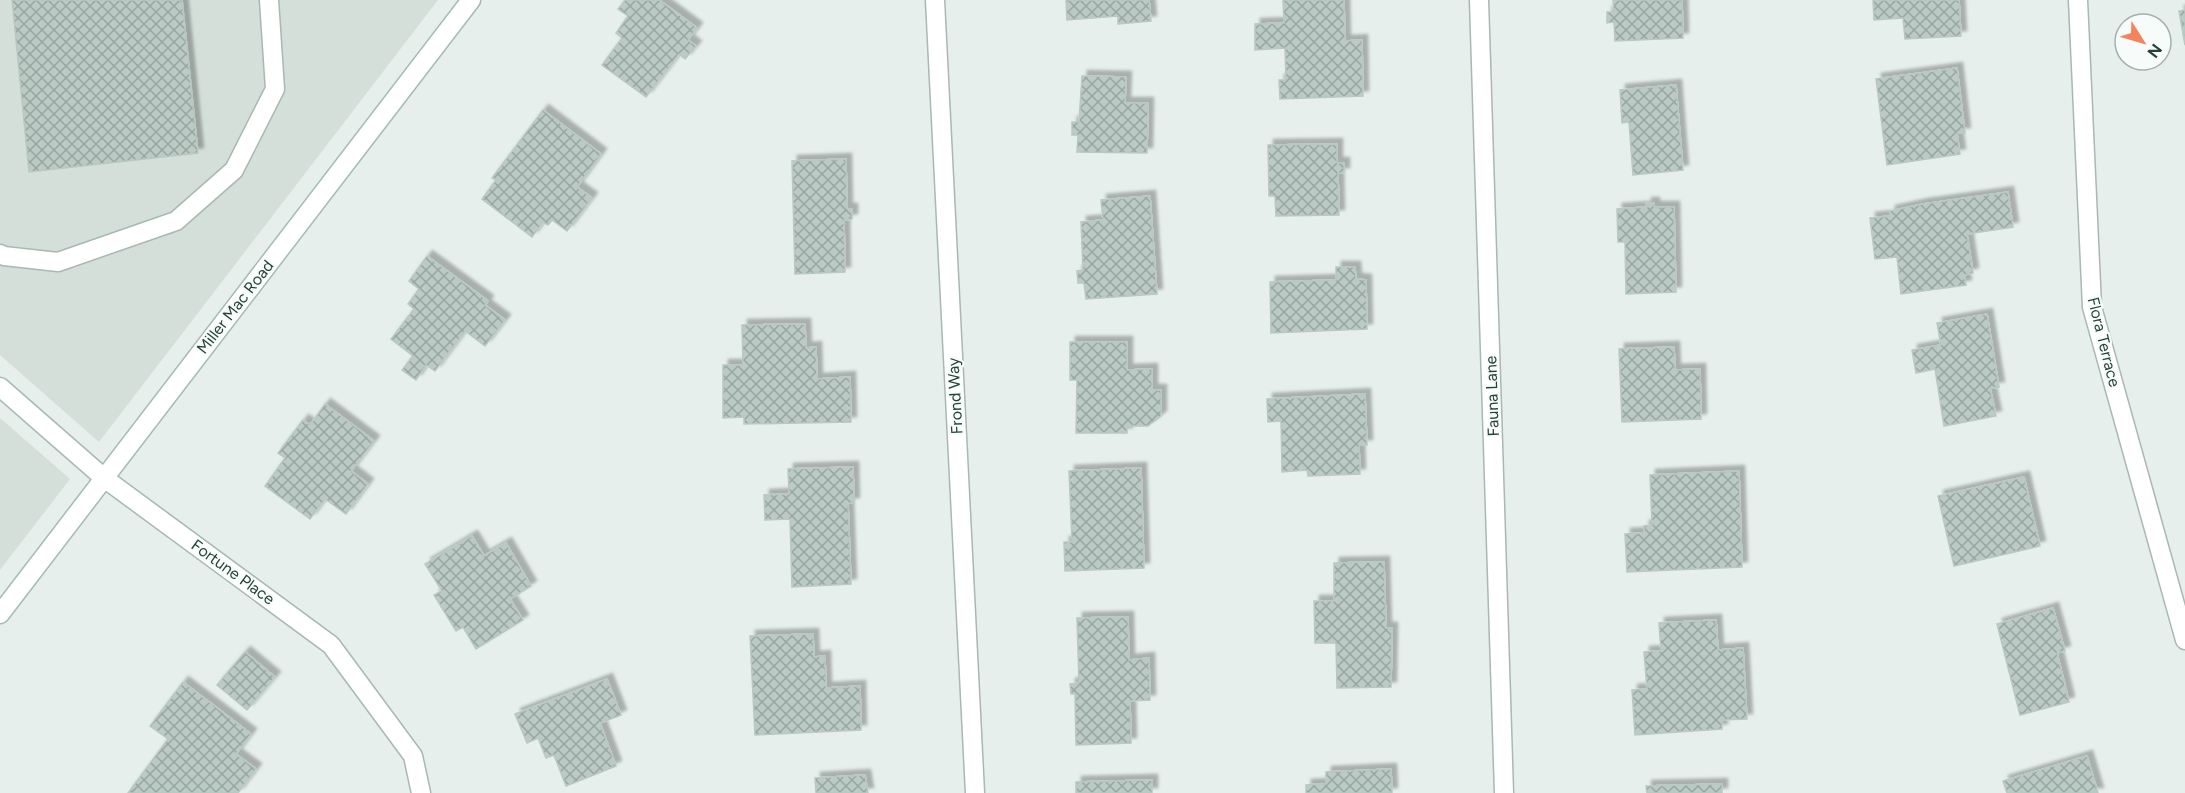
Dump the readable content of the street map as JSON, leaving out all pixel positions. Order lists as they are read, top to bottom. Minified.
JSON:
{"streets":{"street":["Miller Mac Road","Flora Terrace","Frond Way","Fauna Lane","Fortune Place"]},"crossings":[["Miller Mac Road","Fortune Place"]],"north":"bottom right"}
